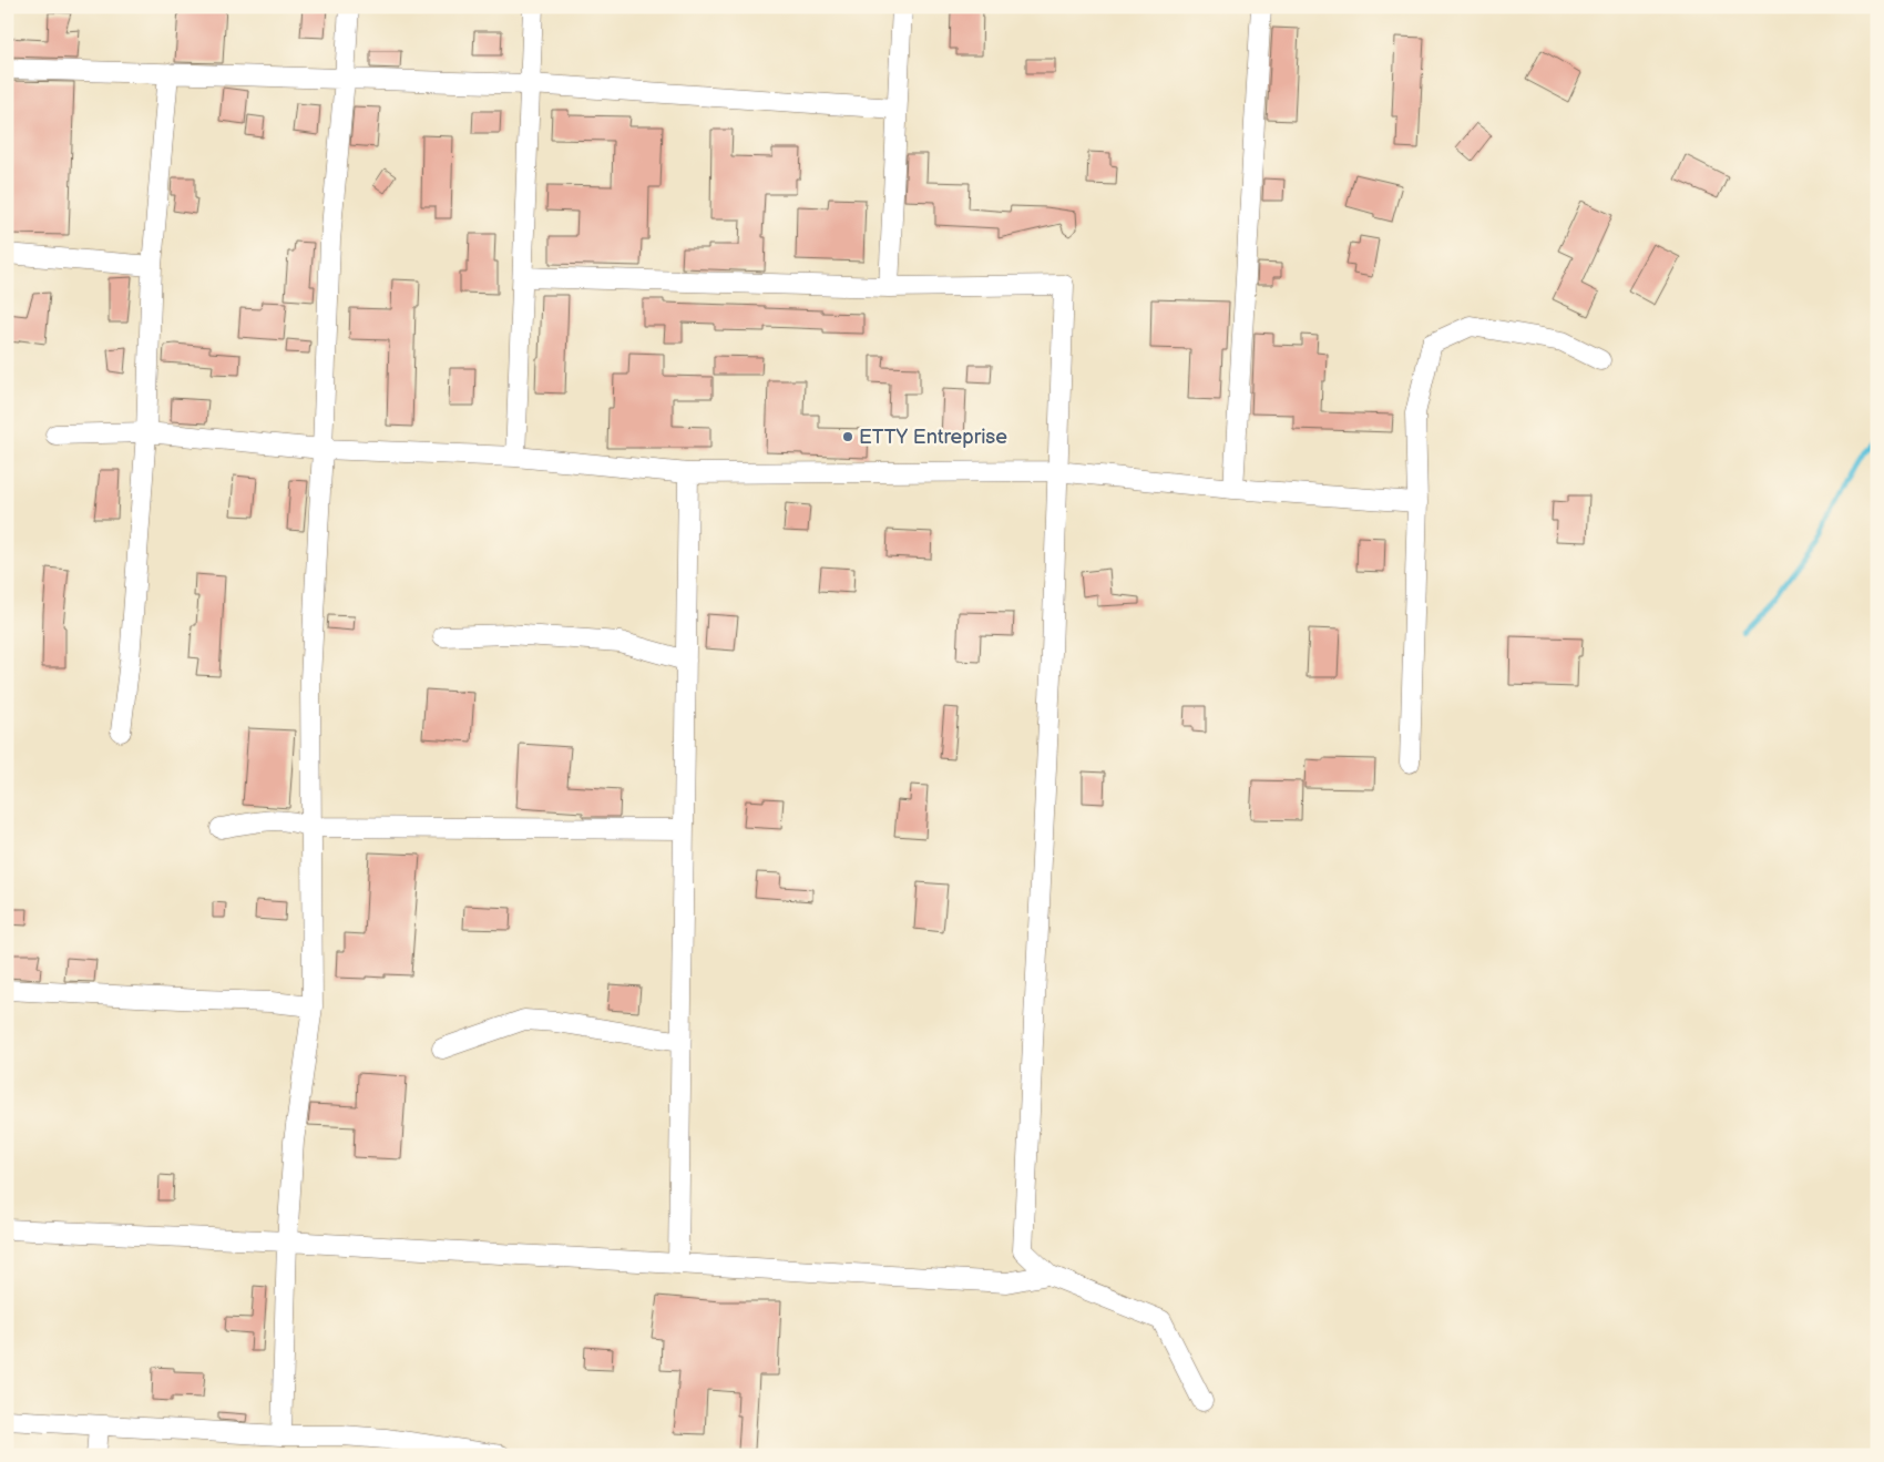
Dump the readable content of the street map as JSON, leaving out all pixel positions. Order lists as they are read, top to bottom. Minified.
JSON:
{"places":["ETTY Entreprise"]}
